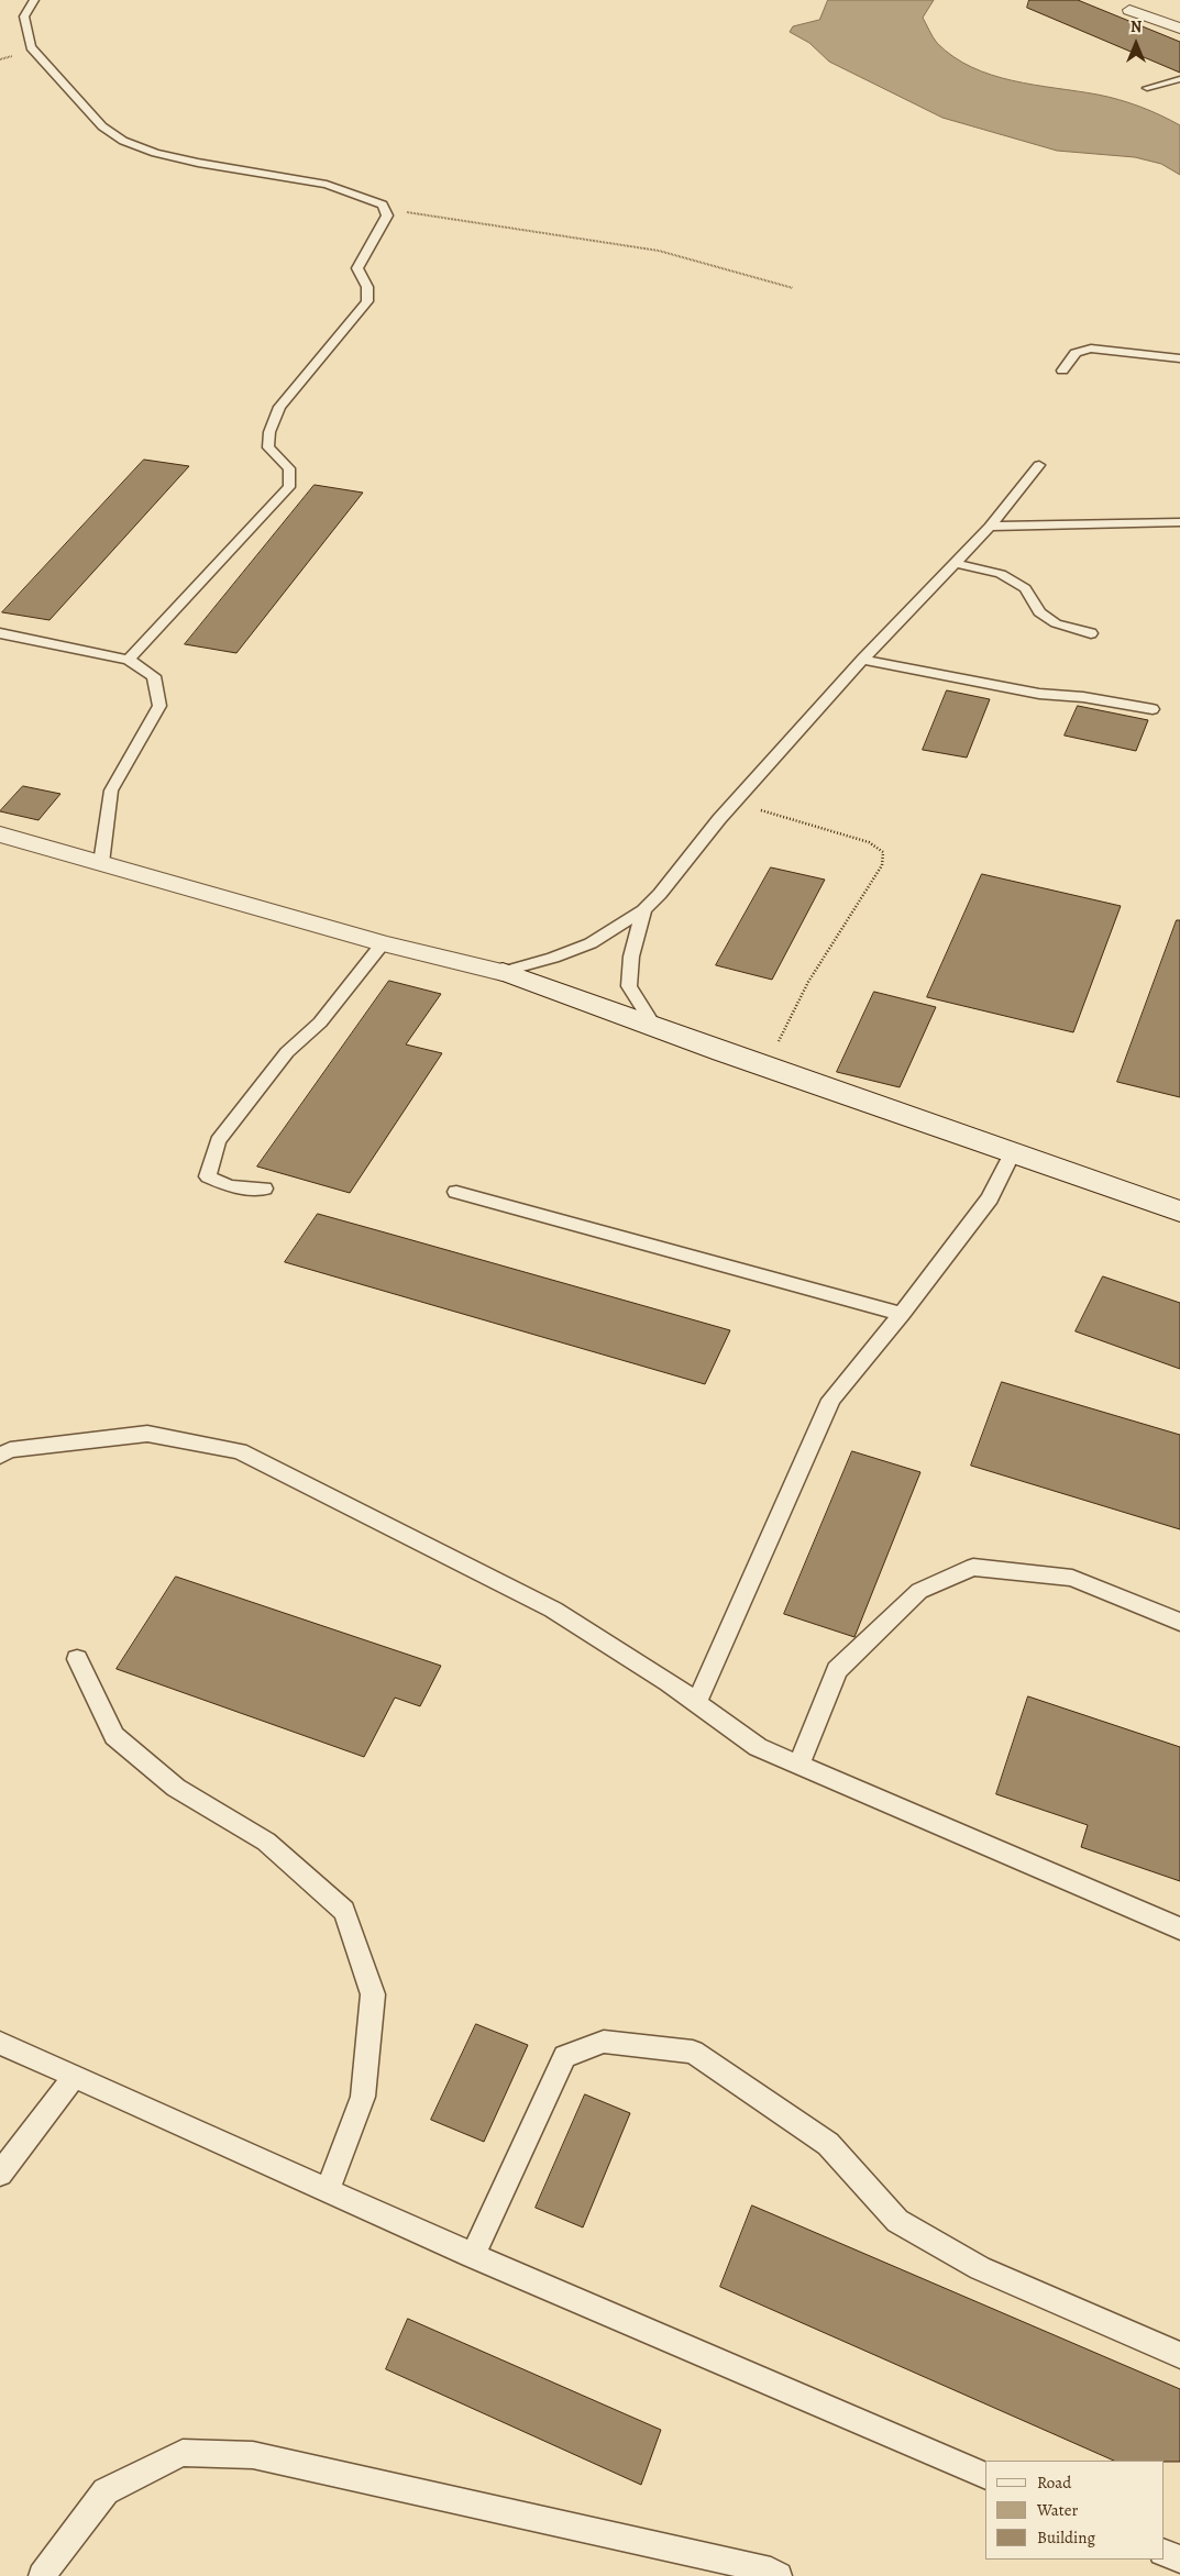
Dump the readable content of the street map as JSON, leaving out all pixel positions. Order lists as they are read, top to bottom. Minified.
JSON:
{"legend":["Road","Water","Building"],"north":"top"}
